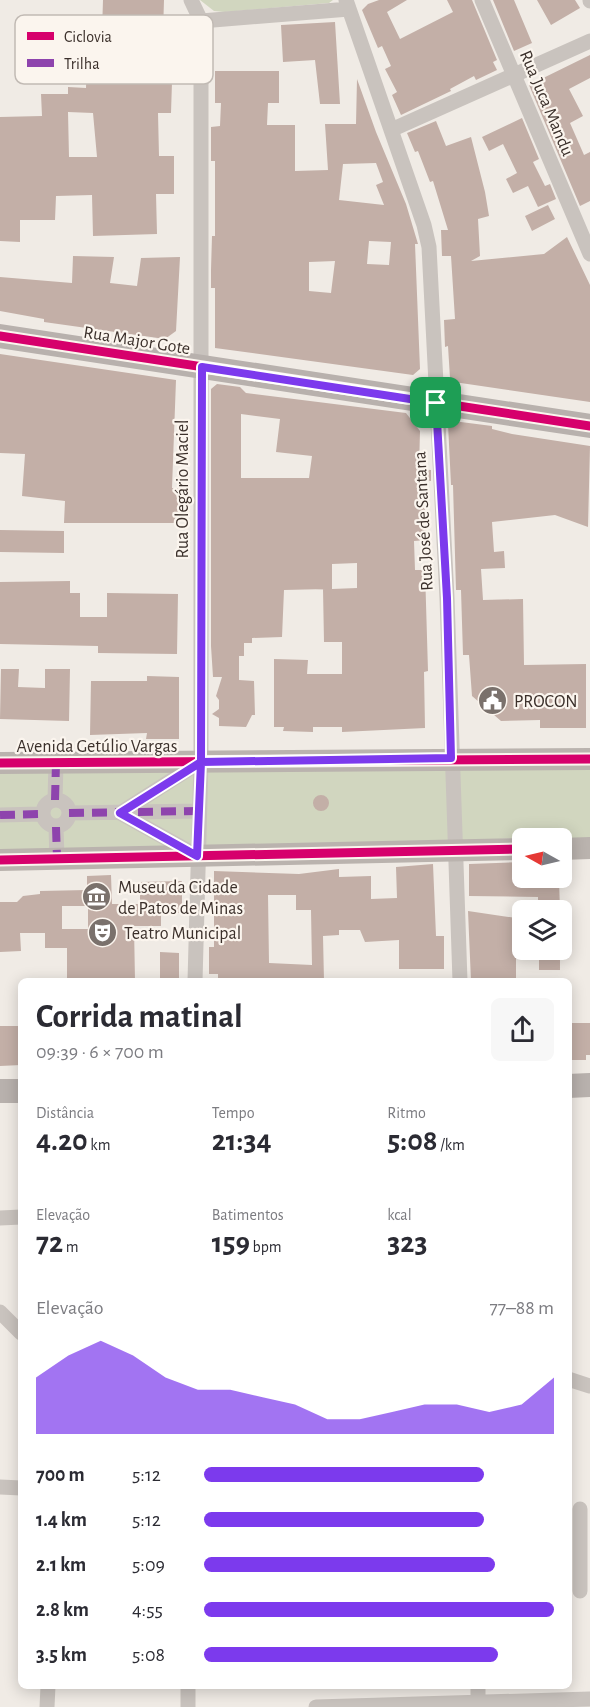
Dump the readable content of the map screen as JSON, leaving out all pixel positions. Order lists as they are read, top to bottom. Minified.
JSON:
{"streets":{"main road":["Rua Major Gote"],"street":["Rua Juca Mandu","Rua Olegário Maciel","Rua José de Santana","Avenida Getúlio Vargas"]},"crossings":[["Rua Major Gote","Rua Olegário Maciel"],["Rua Major Gote","Rua José de Santana"],["Rua Olegário Maciel","Avenida Getúlio Vargas"],["Rua José de Santana","Avenida Getúlio Vargas"]],"places":{"public building":["PROCON"],"museum":["Museu da Cidade de Patos de Minas"],"theatre":["Teatro Municipal"]},"legend":["Ciclovia","Trilha"],"north":"left","page":{"heading":["Corrida matinal","09:39 · 6 × 700 m"],"stats":[["Distância","4.20 km"],["Tempo","21:34"],["Ritmo","5:08 /km"],["Elevação","72 m"],["Batimentos","159 bpm"],["kcal","323"]],"chart":["Elevação","77–88 m"],"list":[{"name":"700 m","note":"5:12"},{"name":"1.4 km","note":"5:12"},{"name":"2.1 km","note":"5:09"},{"name":"2.8 km","note":"4:55"},{"name":"3.5 km","note":"5:08"}]}}
